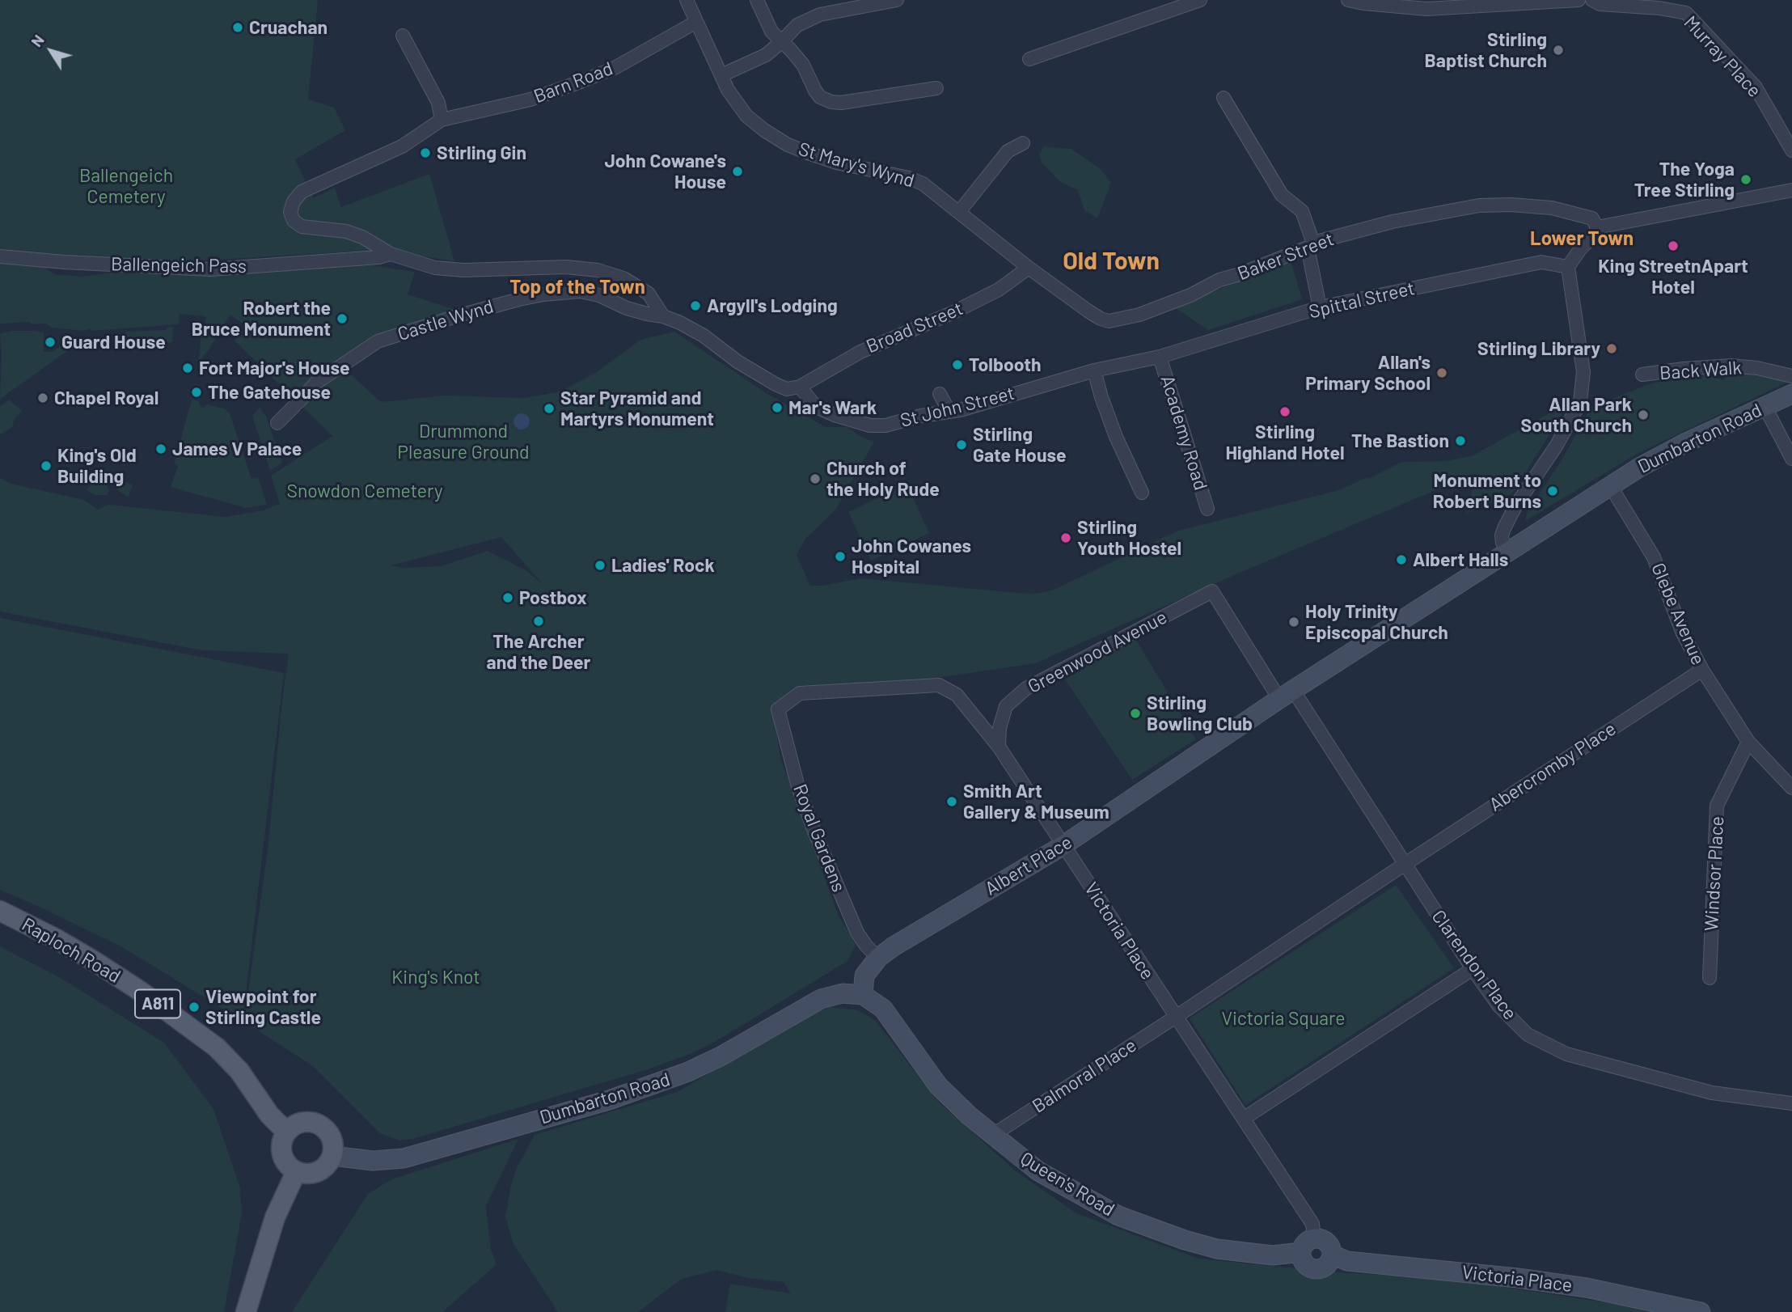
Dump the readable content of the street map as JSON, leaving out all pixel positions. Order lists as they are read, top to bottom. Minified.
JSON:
{"streets":{"main road":["Dumbarton Road","Albert Place","Victoria Place","Raploch Road","A811","Queen's Road"],"street":["Murray Place","Barn Road","St Mary's Wynd","Baker Street","Ballengeich Pass","Spittal Street","Castle Wynd","Broad Street","Back Walk","St John Street","Academy Road","Glebe Avenue","Greenwood Avenue","Abercromby Place","Royal Gardens","Windsor Place","Clarendon Place","Balmoral Place"]},"crossings":[["Barn Road","St Mary's Wynd"],["St Mary's Wynd","Baker Street"],["St Mary's Wynd","Broad Street"],["Baker Street","Broad Street"],["Spittal Street","St John Street"],["Spittal Street","Academy Road"],["Castle Wynd","Broad Street"],["Castle Wynd","St John Street"],["Broad Street","St John Street"],["St John Street","Academy Road"],["Dumbarton Road","Glebe Avenue"],["Dumbarton Road","Albert Place"],["Dumbarton Road","Raploch Road"],["Dumbarton Road","Queen's Road"],["Glebe Avenue","Abercromby Place"],["Glebe Avenue","Albert Place"],["Glebe Avenue","Windsor Place"],["Greenwood Avenue","Royal Gardens"],["Greenwood Avenue","Victoria Place"],["Greenwood Avenue","Clarendon Place"],["Abercromby Place","Clarendon Place"],["Royal Gardens","Albert Place"],["Royal Gardens","Victoria Place"],["Albert Place","Victoria Place"],["Albert Place","Clarendon Place"],["Albert Place","Queen's Road"],["Victoria Place","Balmoral Place"],["Victoria Place","Queen's Road"],["Balmoral Place","Queen's Road"]],"districts":["Lower Town","Old Town","Top of the Town"],"parks":["Ballengeich Cemetery","Drummond Pleasure Ground","Snowdon Cemetery","King's Knot","Victoria Square"],"places":["Cruachan","Stirling Baptist Church","Stirling Gin","John Cowane's House","The Yoga Tree Stirling","King StreetnApart Hotel","Argyll's Lodging","Robert the Bruce Monument","Guard House","Stirling Library","Tolbooth","Fort Major's House","Allan's Primary School","The Gatehouse","Chapel Royal","Mar's Wark","Star Pyramid and Martyrs Monument","Stirling Highland Hotel","Allan Park South Church","The Bastion","Stirling Gate House","James V Palace","King's Old Building","Church of the Holy Rude","Monument to Robert Burns","Stirling Youth Hostel","John Cowanes Hospital","Albert Halls","Ladies' Rock","Postbox","The Archer and the Deer","Holy Trinity Episcopal Church","Stirling Bowling Club","Smith Art Gallery & Museum","Viewpoint for Stirling Castle"],"north":"top left"}
